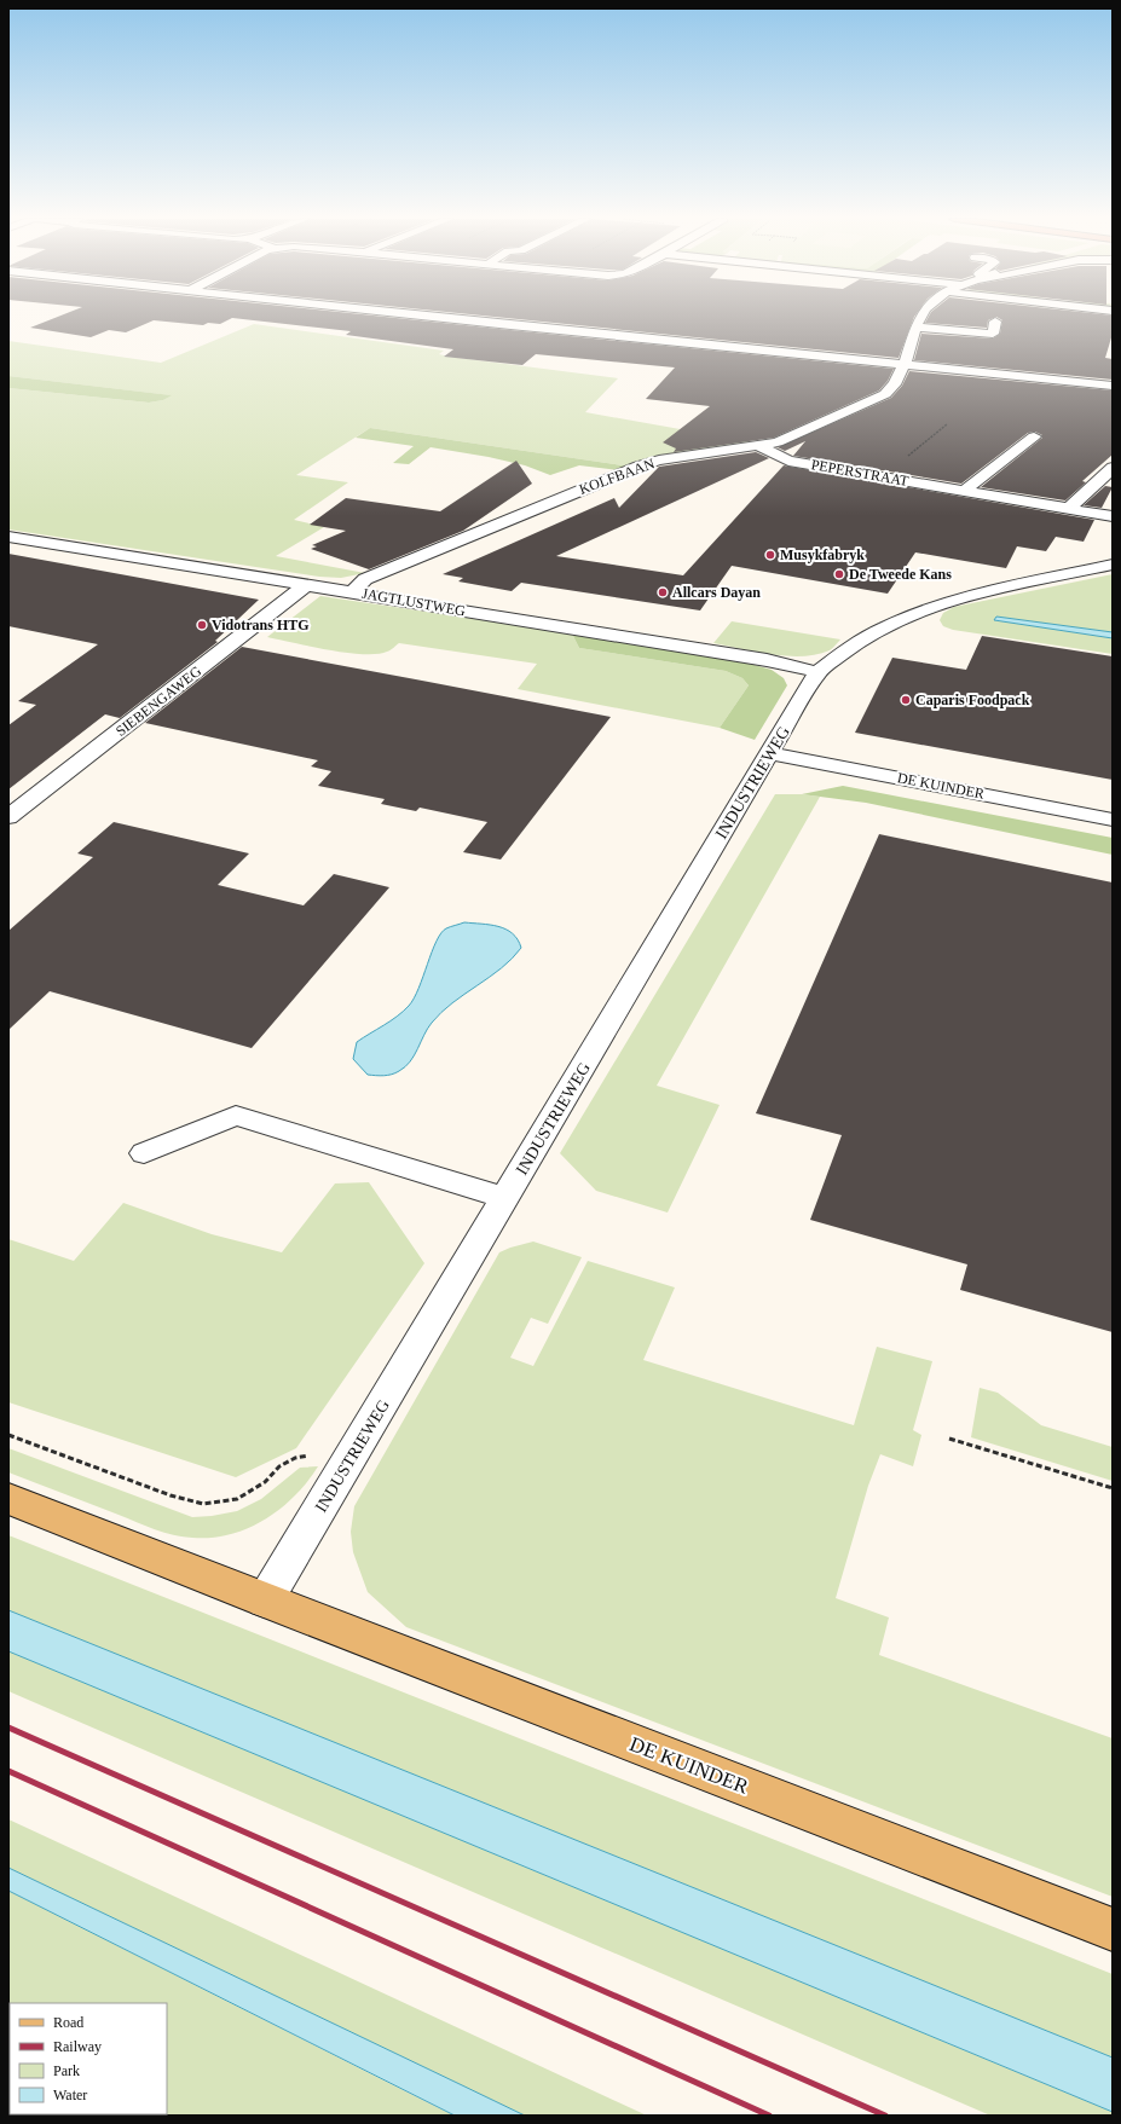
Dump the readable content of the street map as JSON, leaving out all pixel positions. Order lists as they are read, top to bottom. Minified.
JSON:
{"streets":{"main road":["DE KUINDER"],"street":["PEPERSTRAAT","KOLFBAAN","JAGTLUSTWEG","SIEBENGAWEG","INDUSTRIEWEG"]},"crossings":[["PEPERSTRAAT","KOLFBAAN"],["KOLFBAAN","JAGTLUSTWEG"],["JAGTLUSTWEG","SIEBENGAWEG"],["JAGTLUSTWEG","INDUSTRIEWEG"],["INDUSTRIEWEG","DE KUINDER"]],"places":["Musykfabryk","De Tweede Kans","Allcars Dayan","Vidotrans HTG","Caparis Foodpack"],"legend":["Road","Railway","Park","Water"]}
